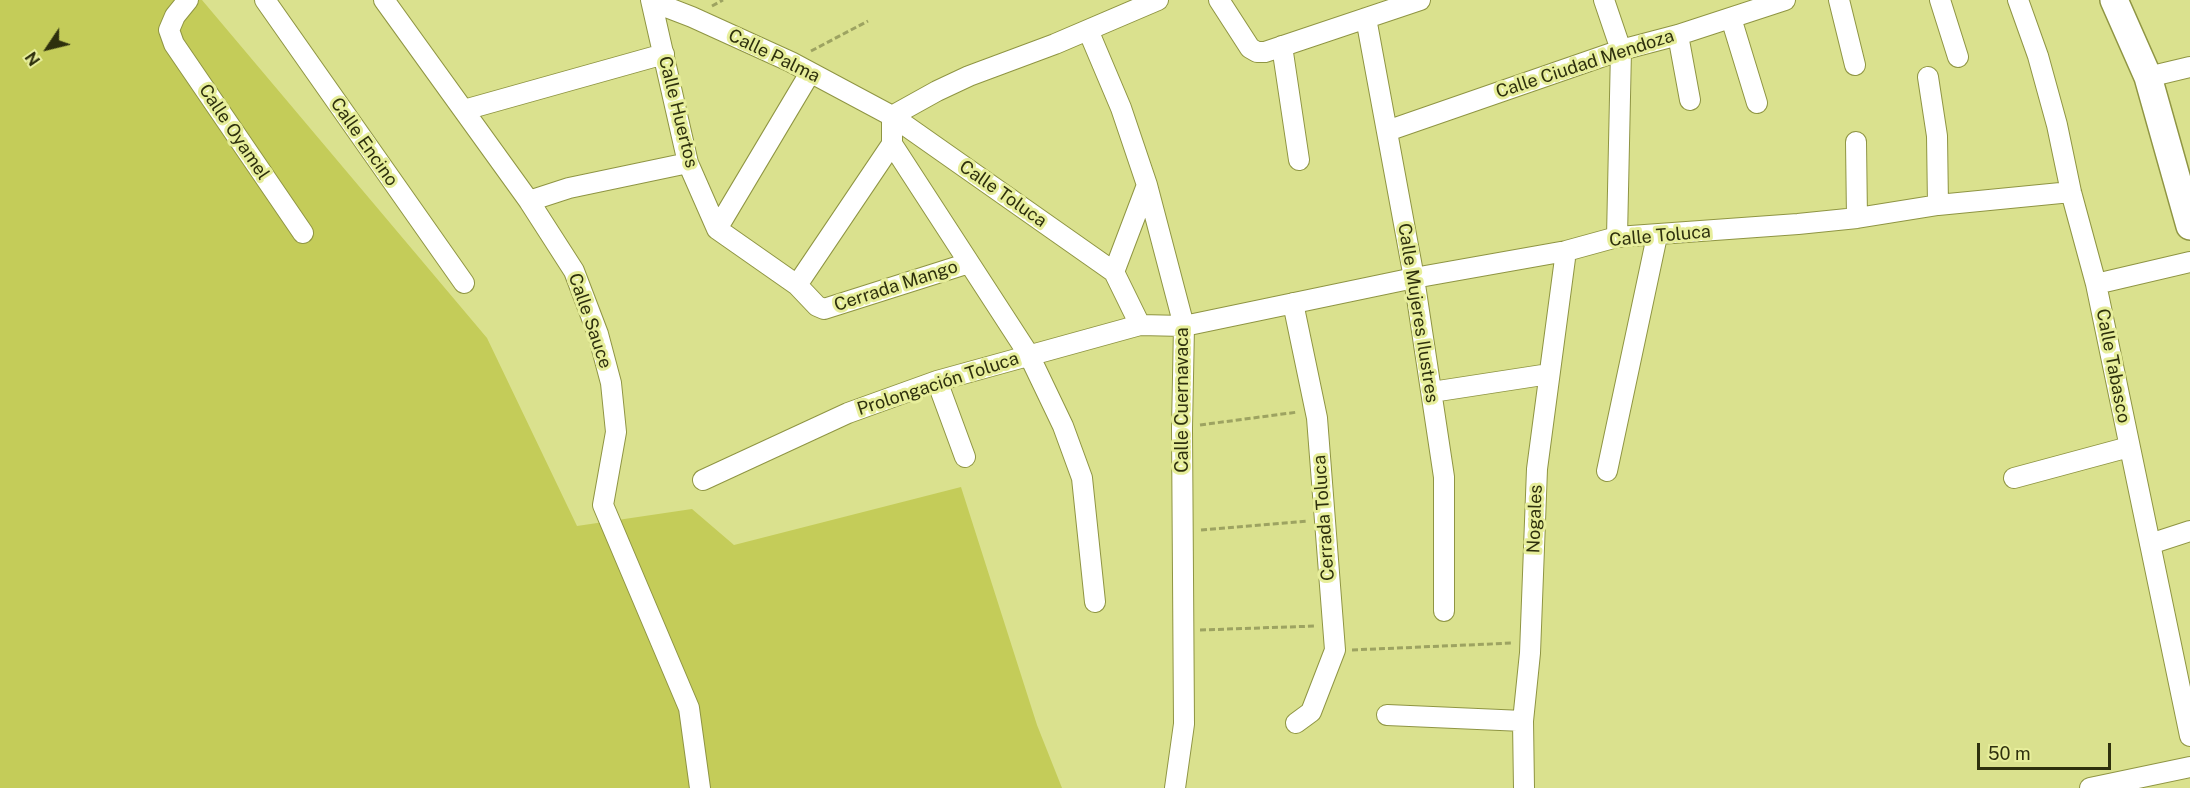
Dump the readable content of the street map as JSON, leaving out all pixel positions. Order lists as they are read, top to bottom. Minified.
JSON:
{"streets":{"street":["Calle Palma","Calle Ciudad Mendoza","Calle Huertos","Calle Oyamel","Calle Encino","Calle Toluca","Cerrada Mango","Calle Mujeres Ilustres","Calle Sauce","Calle Tabasco","Prolongación Toluca","Calle Cuernavaca","Cerrada Toluca","Nogales"]},"crossings":[["Calle Palma","Calle Huertos"],["Calle Palma","Calle Toluca"],["Calle Ciudad Mendoza","Calle Mujeres Ilustres"],["Calle Toluca","Calle Mujeres Ilustres"],["Calle Toluca","Calle Tabasco"],["Calle Toluca","Prolongación Toluca"],["Calle Toluca","Calle Cuernavaca"],["Calle Toluca","Cerrada Toluca"],["Calle Toluca","Nogales"],["Prolongación Toluca","Calle Cuernavaca"]],"scale_bar":"50 m","north":"bottom left"}
